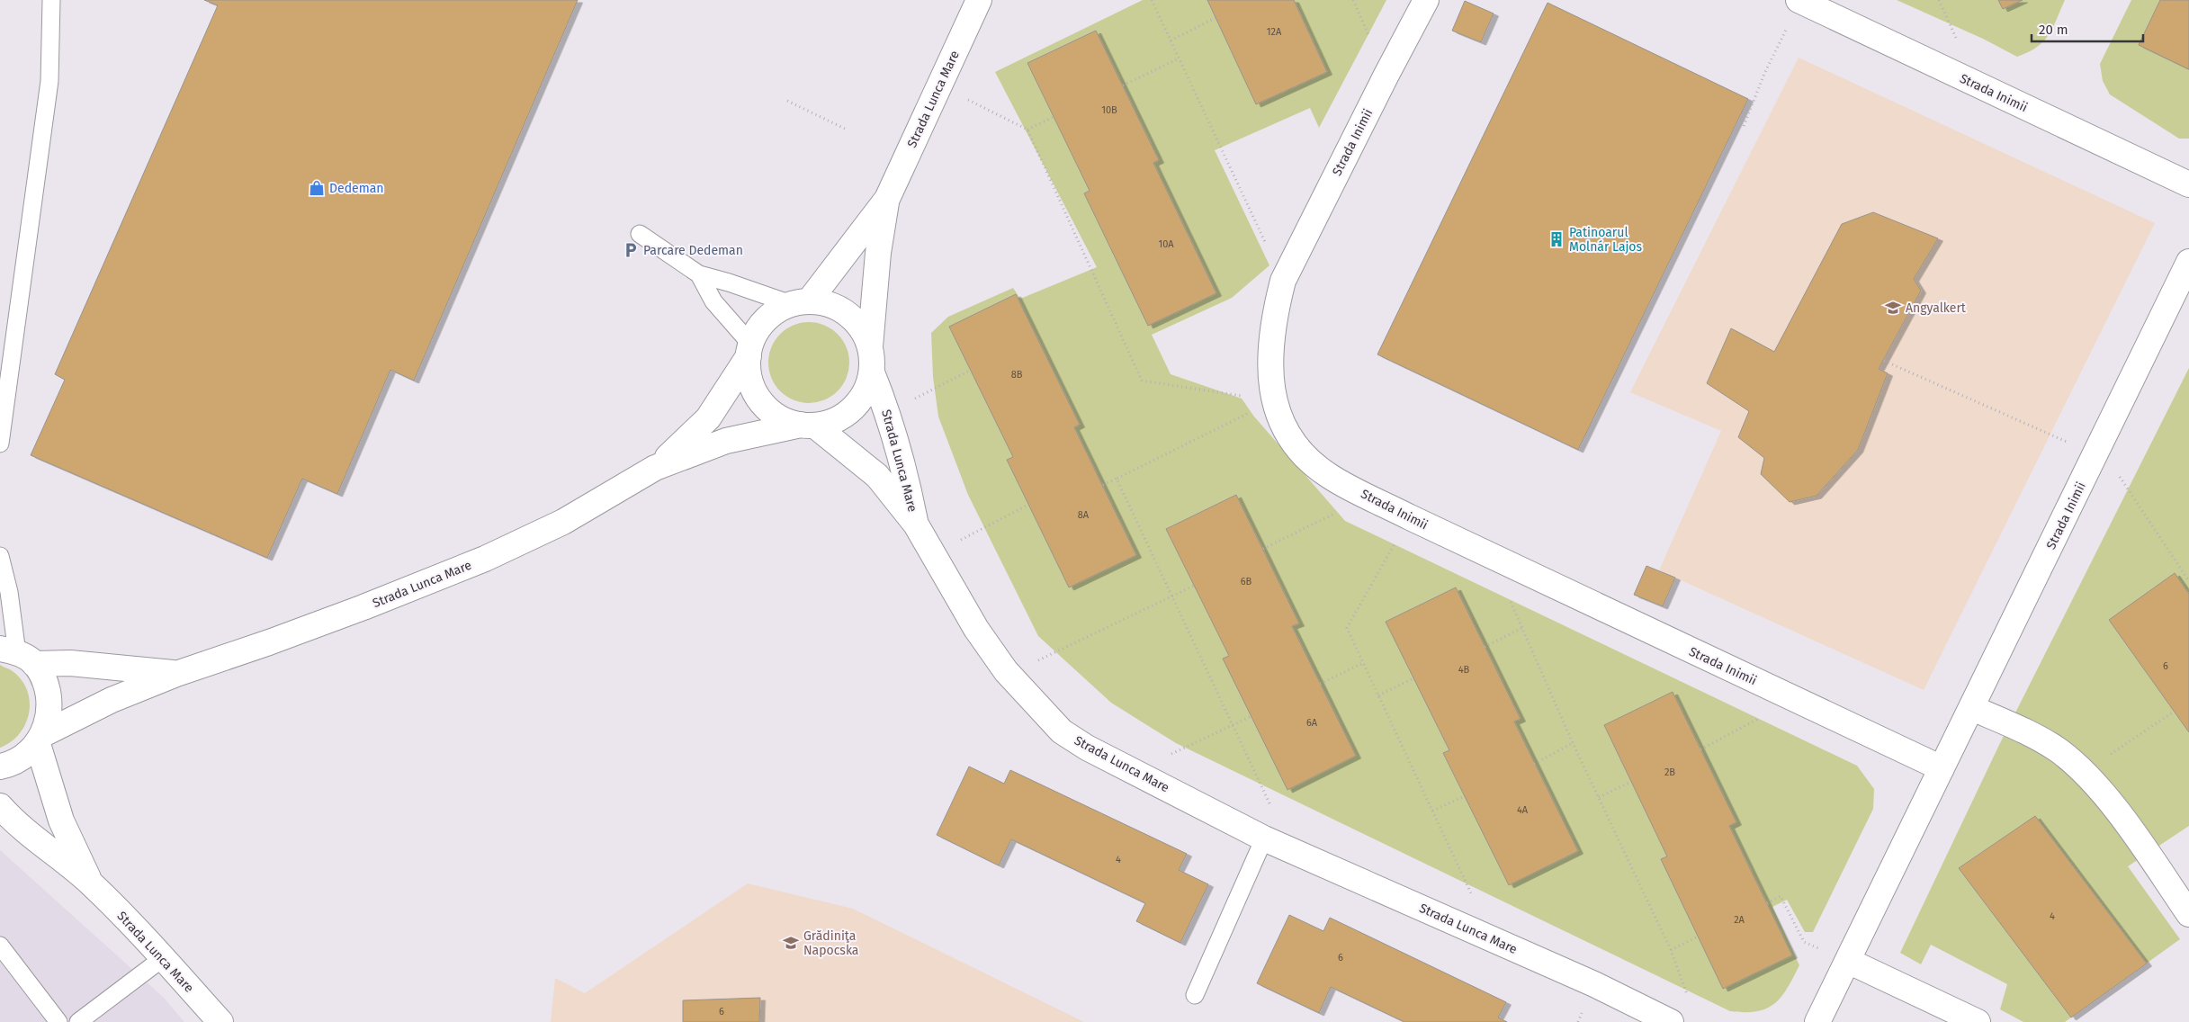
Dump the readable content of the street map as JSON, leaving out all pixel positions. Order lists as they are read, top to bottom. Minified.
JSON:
{"streets":{"street":["Strada Inimii","Strada Lunca Mare"]},"places":{"shop":["Dedeman"],"building":["Patinoarul Molnár Lajos"],"parking":["Parcare Dedeman"],"school or university":["Angyalkert","Grădiniţa Napocska"]},"house_numbers":["12A","10B","10A","8B","8A","6B","6","4B","6A","2B","4A","4","4","2A","6","6"],"scale_bar":"20 m"}
